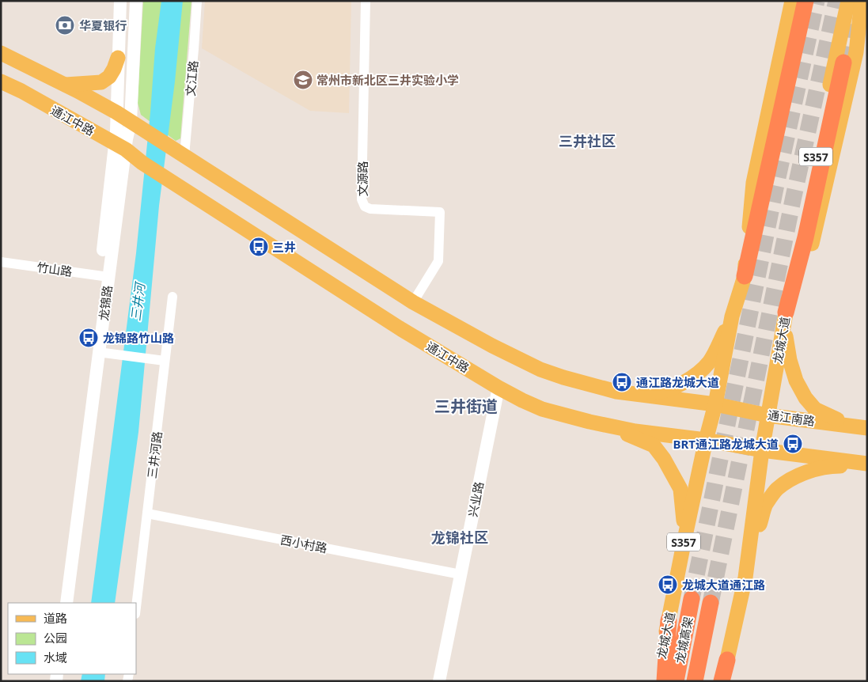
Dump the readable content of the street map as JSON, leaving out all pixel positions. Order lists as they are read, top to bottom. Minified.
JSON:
{"streets":{"highway":["龙城高架"],"main road":["通江中路","S357","龙锦路","龙城大道","通江南路","兴业路"],"street":["文江路","文源路","竹山路","三井河路","西小村路"]},"crossings":[["通江中路","龙锦路"],["通江中路","龙城大道"],["通江中路","兴业路"],["S357","龙城大道"],["S357","通江南路"],["竹山路","龙锦路"],["龙城大道","通江南路"],["三井河路","西小村路"],["兴业路","西小村路"]],"districts":["三井社区","三井街道","龙锦社区"],"water":["三井河"],"places":{"bank":["华夏银行"],"school or university":["常州市新北区三井实验小学"],"bus stop":["三井","龙锦路竹山路","通江路龙城大道","BRT通江路龙城大道","龙城大道通江路"]},"legend":["道路","公园","水域"]}
